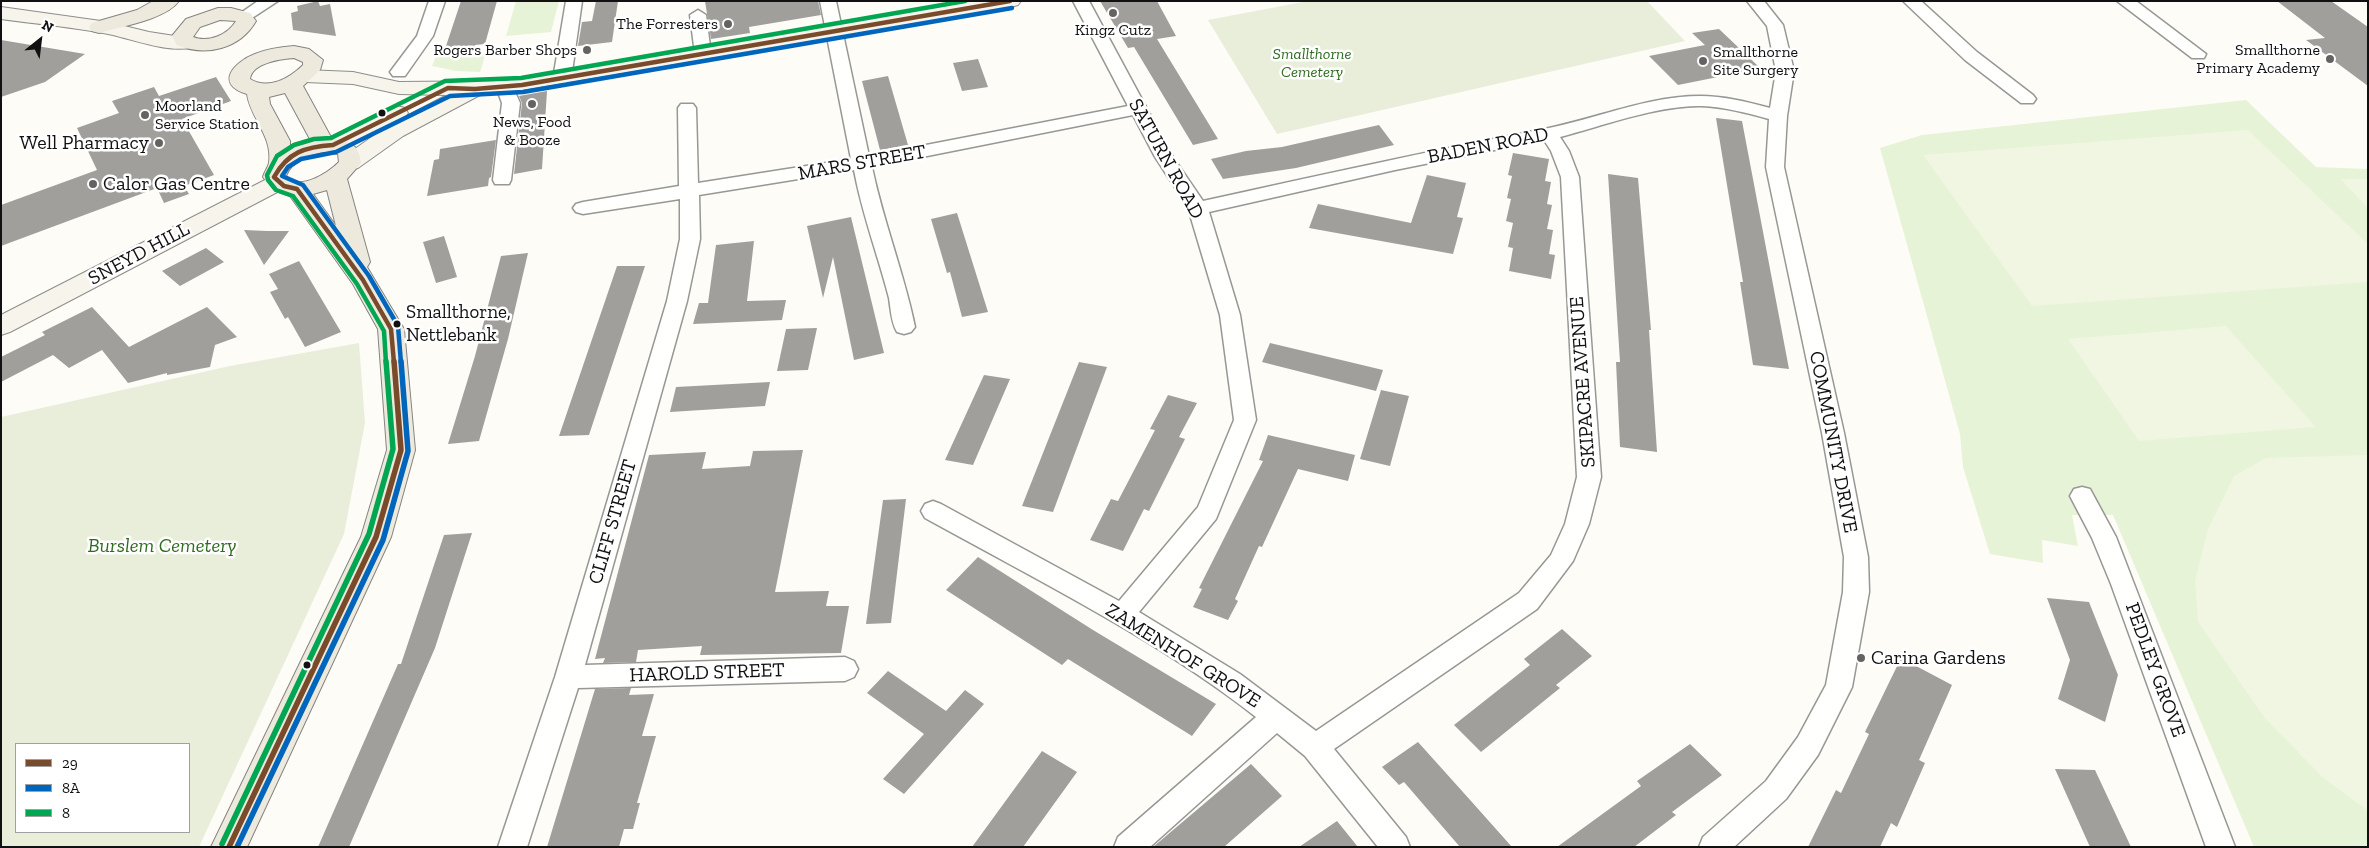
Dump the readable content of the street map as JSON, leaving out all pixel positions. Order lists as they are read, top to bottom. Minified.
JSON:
{"streets":{"main road":["SNEYD HILL"],"street":["BADEN ROAD","SATURN ROAD","MARS STREET","SKIPACRE AVENUE","COMMUNITY DRIVE","CLIFF STREET","ZAMENHOF GROVE","PEDLEY GROVE","HAROLD STREET"]},"crossings":[["BADEN ROAD","SATURN ROAD"],["BADEN ROAD","SKIPACRE AVENUE"],["BADEN ROAD","COMMUNITY DRIVE"],["SATURN ROAD","MARS STREET"],["SATURN ROAD","ZAMENHOF GROVE"],["MARS STREET","CLIFF STREET"],["SKIPACRE AVENUE","ZAMENHOF GROVE"],["CLIFF STREET","HAROLD STREET"]],"parks":["Smallthorne Cemetery","Burslem Cemetery"],"places":["Kingz Cutz","The Forresters","Rogers Barber Shops","Smallthorne Primary Academy","Smallthorne Site Surgery","News, Food & Booze","Moorland Service Station","Well Pharmacy","Calor Gas Centre","Smallthorne, Nettlebank","Carina Gardens"],"lines":["transit line 29","transit line 8","transit line 8A"],"legend":["29","8A","8"],"north":"top right"}
